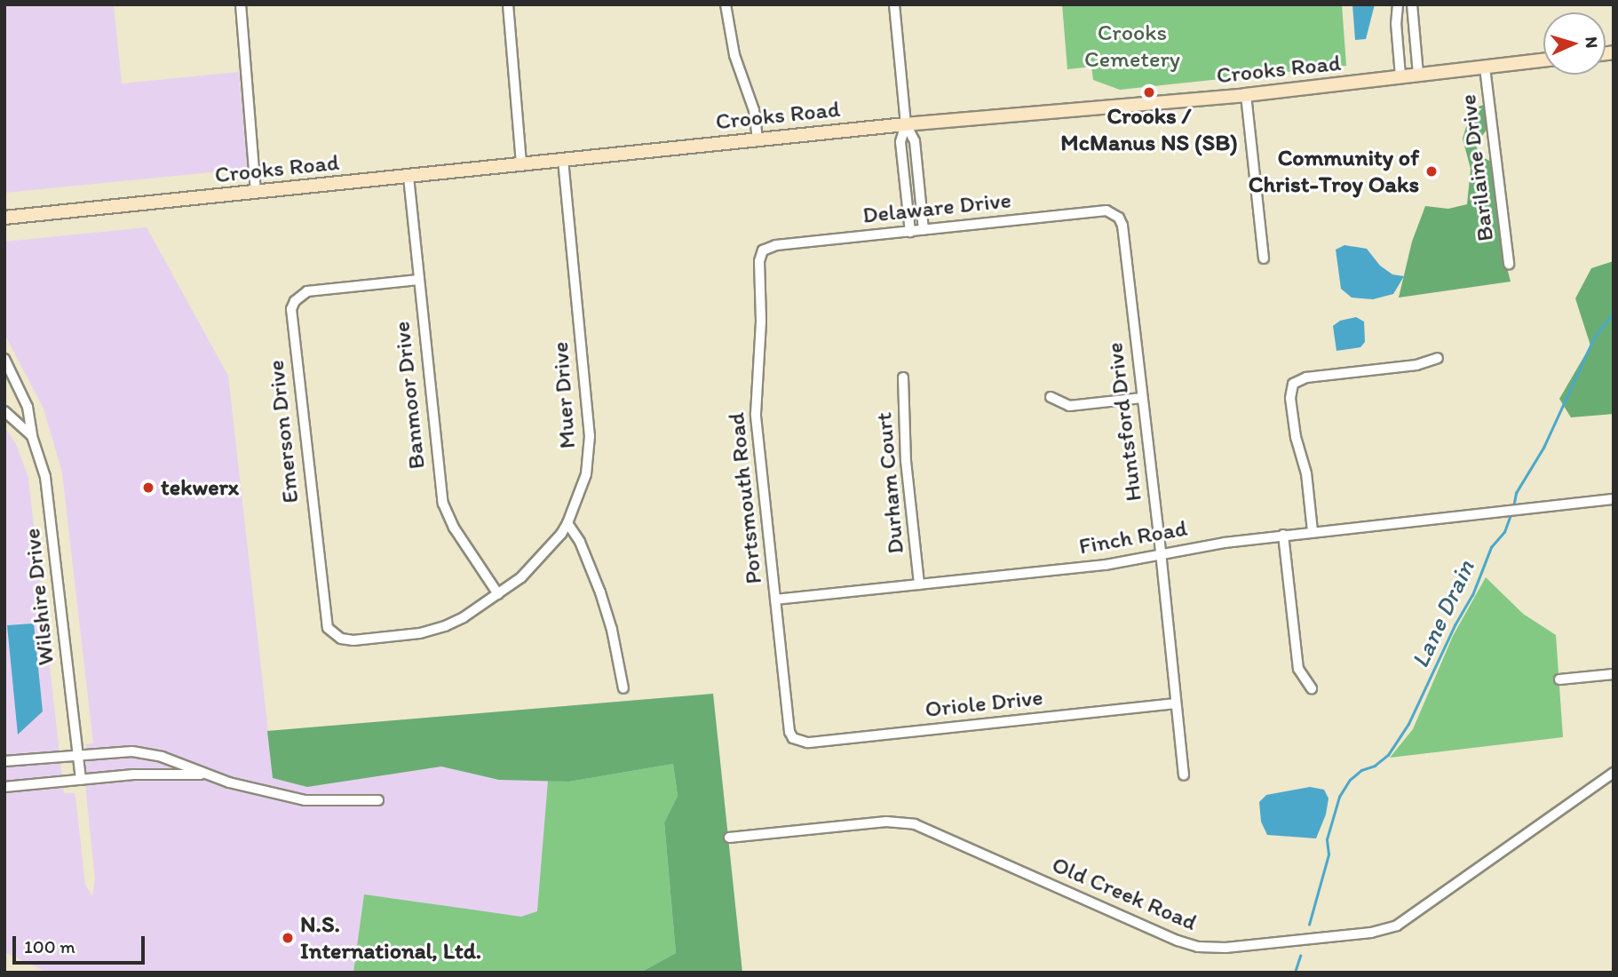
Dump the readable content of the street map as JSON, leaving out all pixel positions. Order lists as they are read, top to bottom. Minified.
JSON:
{"streets":{"main road":["Crooks Road"],"street":["Barilaine Drive","Delaware Drive","Banmoor Drive","Muer Drive","Huntsford Drive","Emerson Drive","Durham Court","Portsmouth Road","Finch Road","Wilshire Drive","Oriole Drive","Old Creek Road"]},"crossings":[["Crooks Road","Barilaine Drive"],["Crooks Road","Banmoor Drive"],["Crooks Road","Muer Drive"],["Delaware Drive","Huntsford Drive"],["Delaware Drive","Portsmouth Road"],["Banmoor Drive","Muer Drive"],["Banmoor Drive","Emerson Drive"],["Muer Drive","Emerson Drive"],["Huntsford Drive","Finch Road"],["Huntsford Drive","Oriole Drive"],["Durham Court","Finch Road"],["Portsmouth Road","Finch Road"],["Portsmouth Road","Oriole Drive"]],"water":["Lane Drain"],"parks":["Crooks Cemetery"],"places":["Crooks / McManus NS (SB)","Community of Christ-Troy Oaks","tekwerx","N.S. International, Ltd."],"scale_bar":"100 m","north":"right"}
